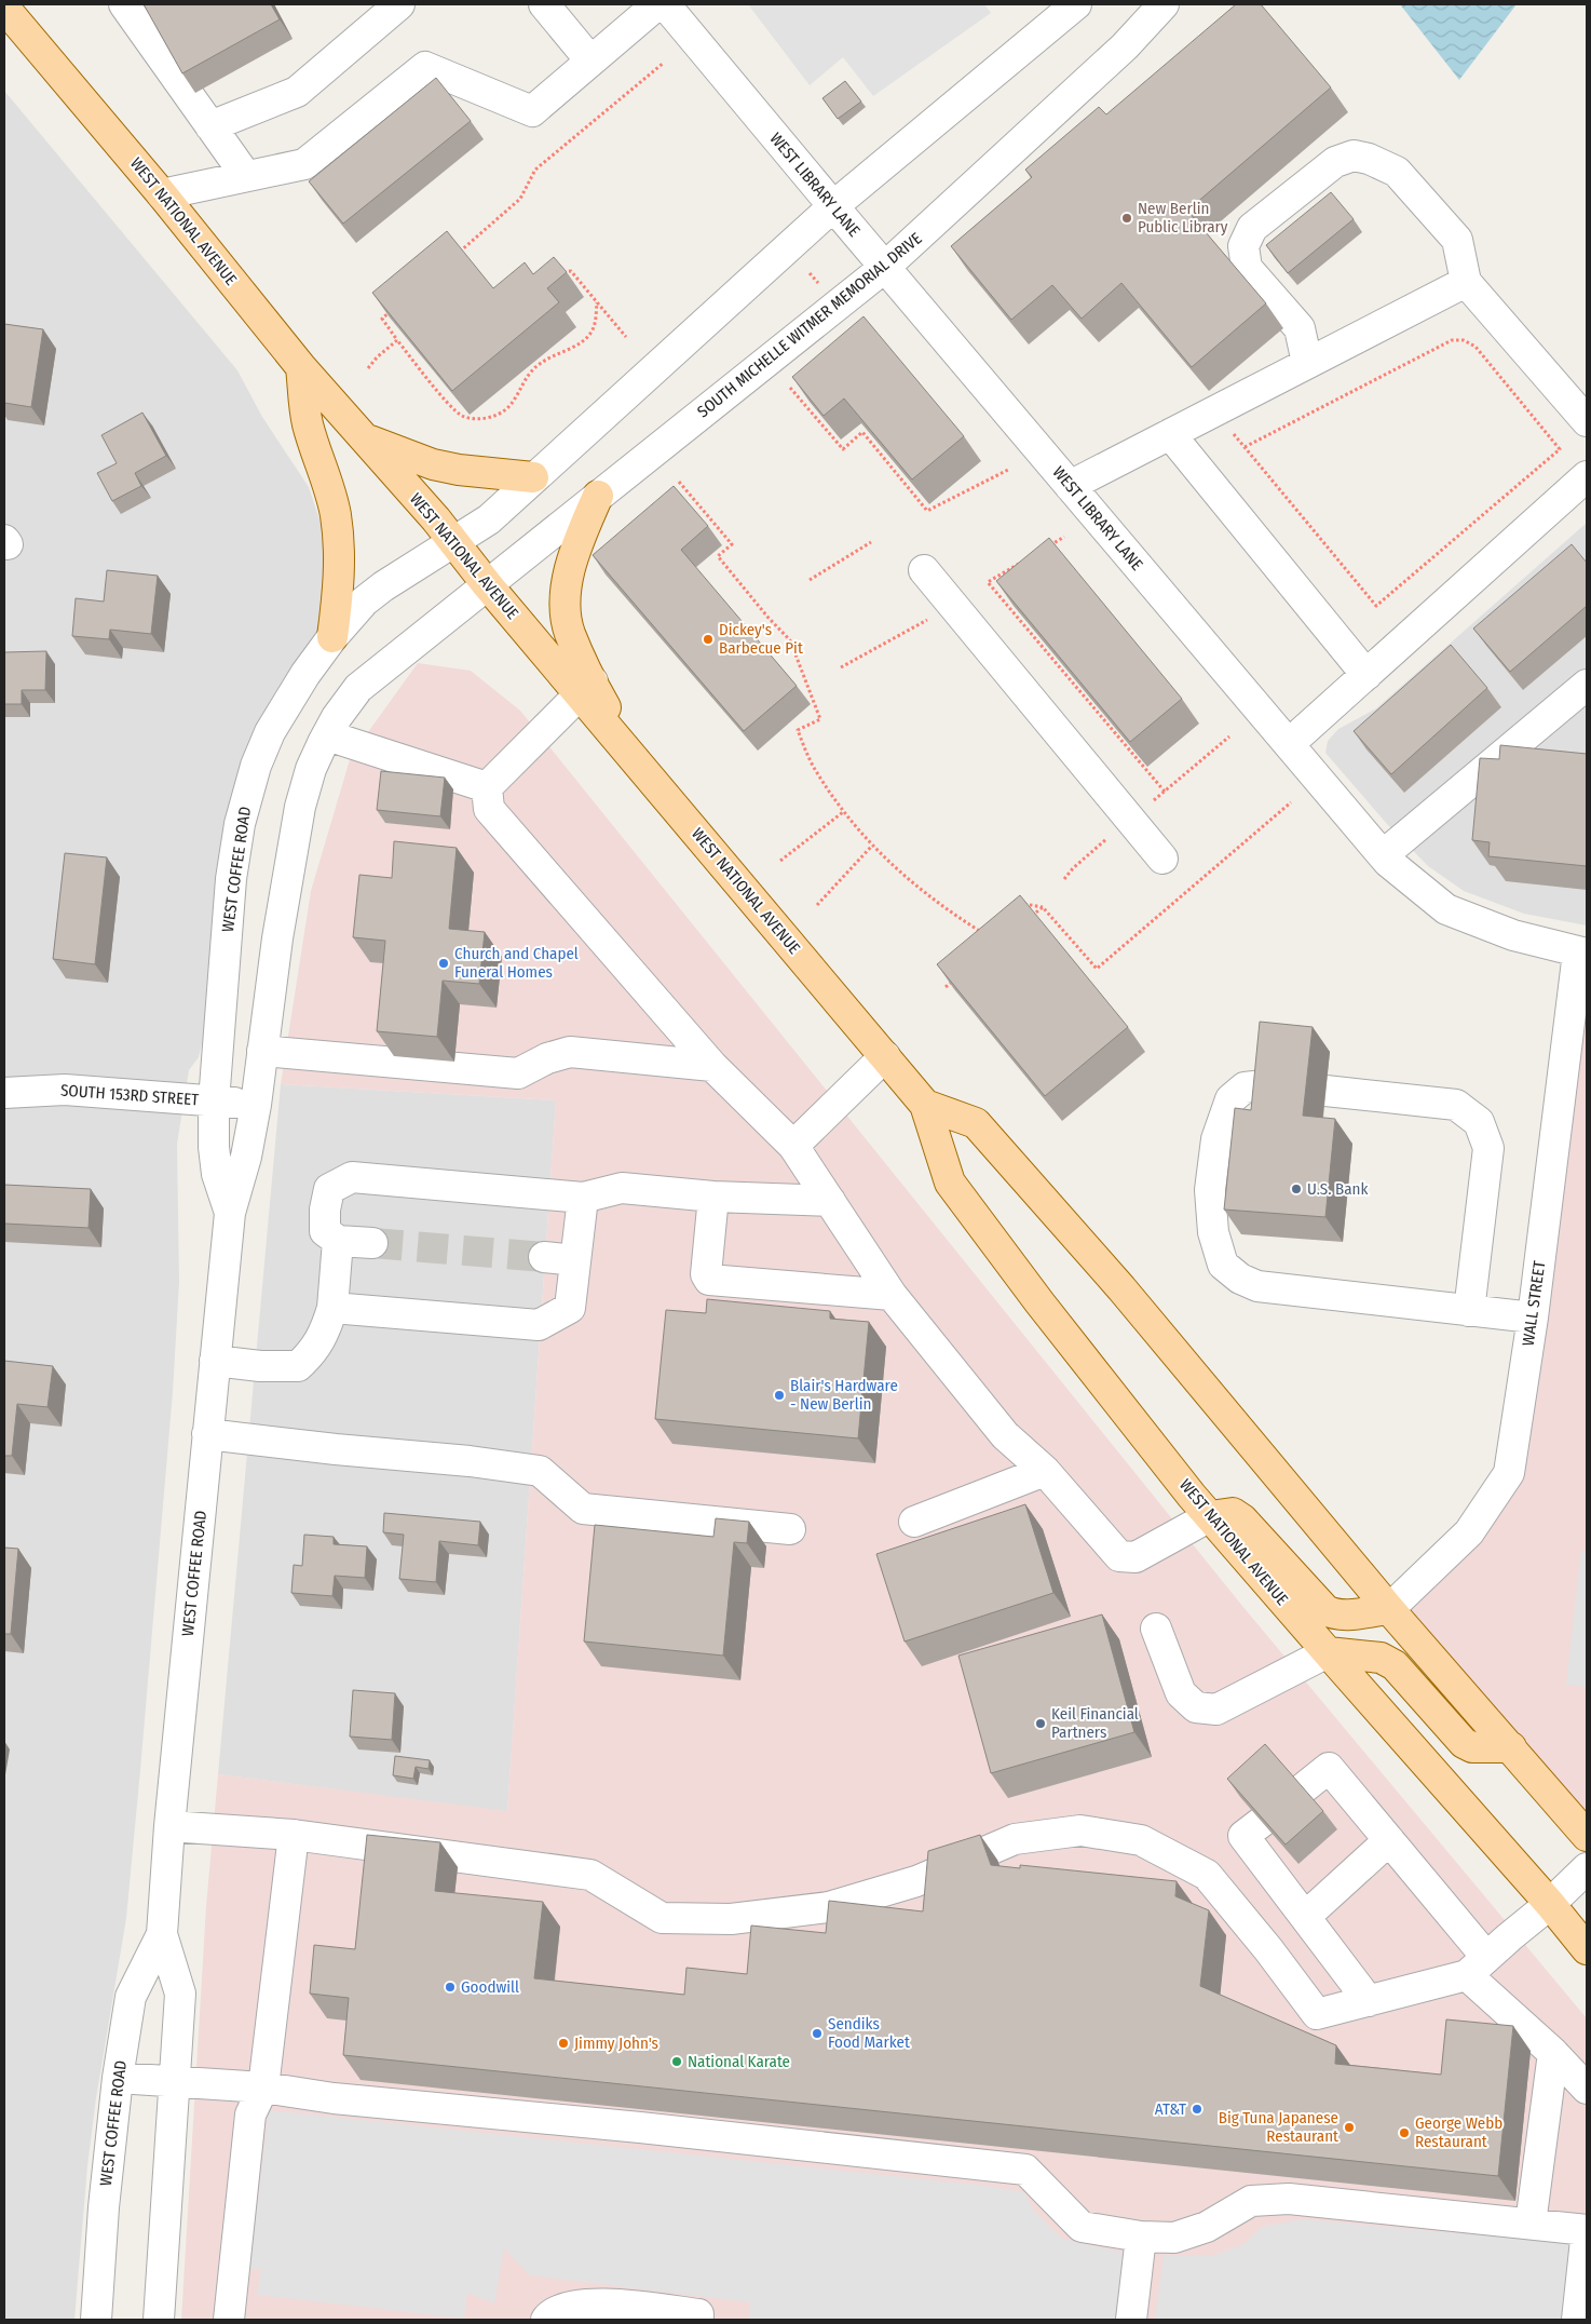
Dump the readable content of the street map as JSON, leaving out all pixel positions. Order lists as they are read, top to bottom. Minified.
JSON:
{"streets":{"main road":["WEST NATIONAL AVENUE"],"street":["WEST LIBRARY LANE","SOUTH MICHELLE WITMER MEMORIAL DRIVE","WEST COFFEE ROAD","SOUTH 153RD STREET","WALL STREET"]},"crossings":[["WEST LIBRARY LANE","SOUTH MICHELLE WITMER MEMORIAL DRIVE"],["WEST LIBRARY LANE","WALL STREET"],["WEST NATIONAL AVENUE","SOUTH MICHELLE WITMER MEMORIAL DRIVE"],["WEST NATIONAL AVENUE","WEST COFFEE ROAD"],["SOUTH MICHELLE WITMER MEMORIAL DRIVE","WEST COFFEE ROAD"],["WEST COFFEE ROAD","SOUTH 153RD STREET"]],"places":["New Berlin Public Library","Dickey's Barbecue Pit","Church and Chapel Funeral Homes","U.S. Bank","Blair's Hardware - New Berlin","Keil Financial Partners","Goodwill","Sendiks Food Market","Jimmy John's","National Karate","AT&T","Big Tuna Japanese Restaurant","George Webb Restaurant"]}
